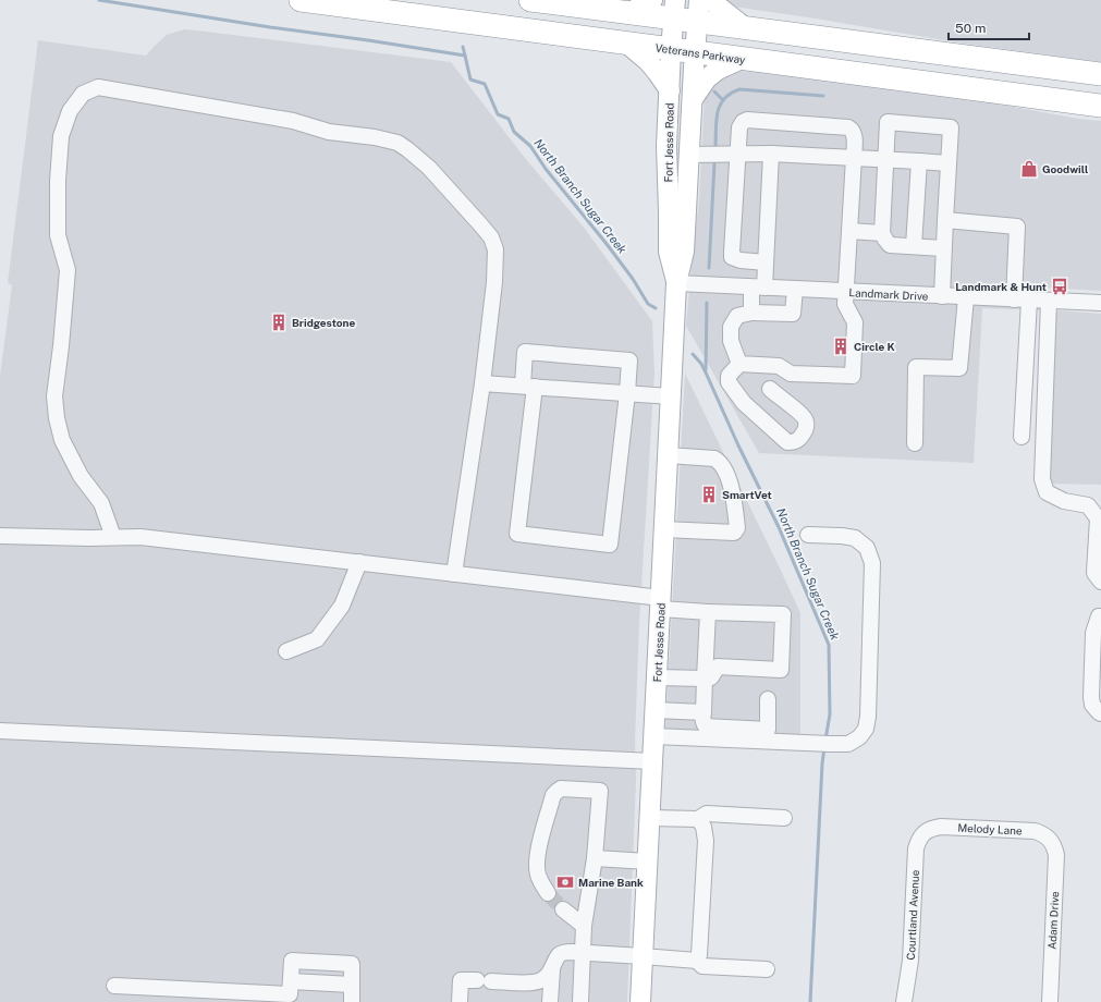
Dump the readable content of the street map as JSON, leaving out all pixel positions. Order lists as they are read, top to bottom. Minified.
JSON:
{"streets":{"highway":["Veterans Parkway"],"main road":["Fort Jesse Road"],"street":["Landmark Drive","Melody Lane","Courtland Avenue","Adam Drive"]},"crossings":[["Veterans Parkway","Fort Jesse Road"],["Fort Jesse Road","Landmark Drive"],["Melody Lane","Courtland Avenue"],["Melody Lane","Adam Drive"]],"water":["North Branch Sugar Creek"],"places":{"shop":["Goodwill"],"bus stop":["Landmark & Hunt"],"building":["Bridgestone","Circle K","SmartVet"],"bank":["Marine Bank"]},"scale_bar":"50 m"}
